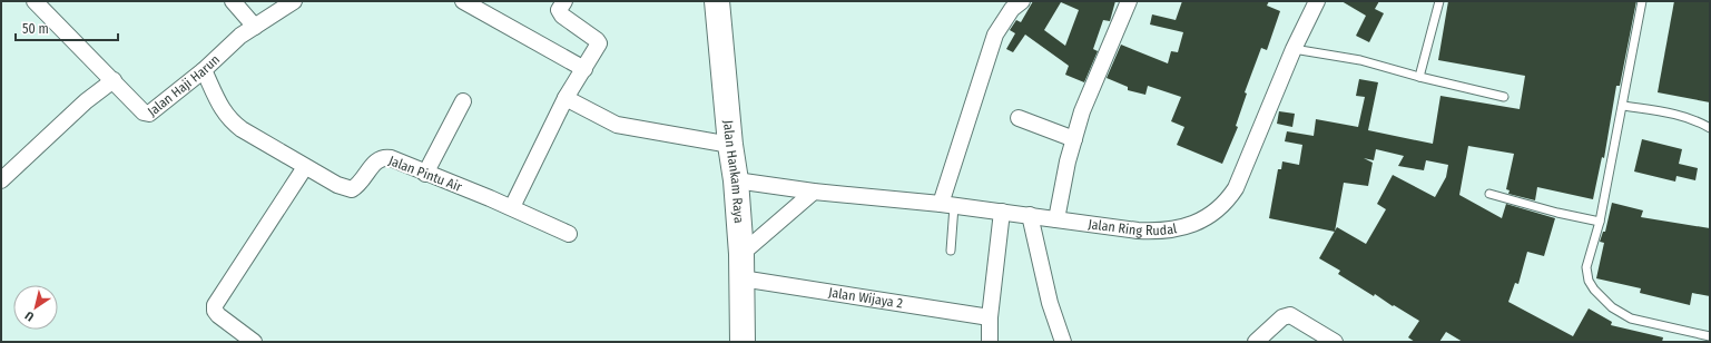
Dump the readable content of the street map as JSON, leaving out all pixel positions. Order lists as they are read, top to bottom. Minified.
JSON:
{"streets":{"main road":["Jalan Hankam Raya"],"street":["Jalan Haji Harun","Jalan Pintu Air","Jalan Ring Rudal","Jalan Wijaya 2"]},"crossings":[["Jalan Haji Harun","Jalan Pintu Air"],["Jalan Hankam Raya","Jalan Ring Rudal"],["Jalan Hankam Raya","Jalan Wijaya 2"]],"scale_bar":"50 m","north":"bottom left"}
